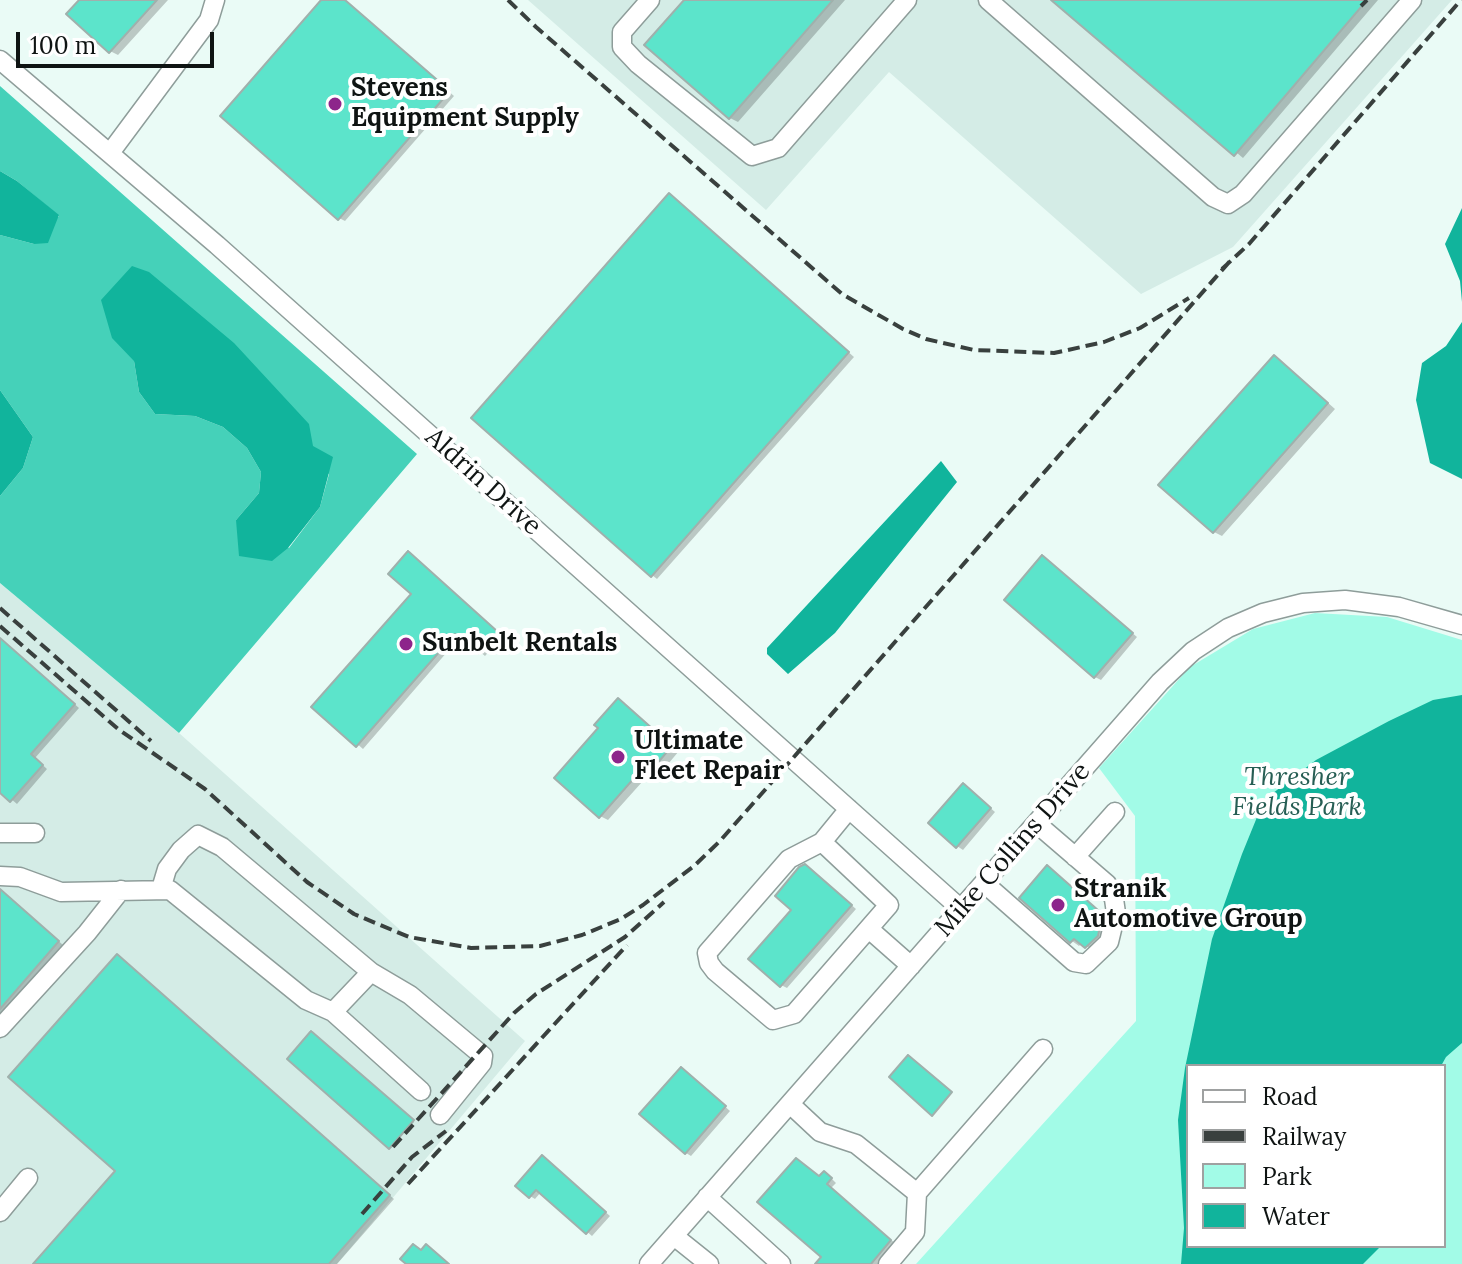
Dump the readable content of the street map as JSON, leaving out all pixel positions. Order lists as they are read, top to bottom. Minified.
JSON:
{"streets":{"street":["Aldrin Drive","Mike Collins Drive"]},"crossings":[["Aldrin Drive","Mike Collins Drive"]],"parks":["Thresher Fields Park"],"places":["Stevens Equipment Supply","Sunbelt Rentals","Ultimate Fleet Repair","Stranik Automotive Group"],"legend":["Road","Railway","Park","Water"],"scale_bar":"100 m"}
